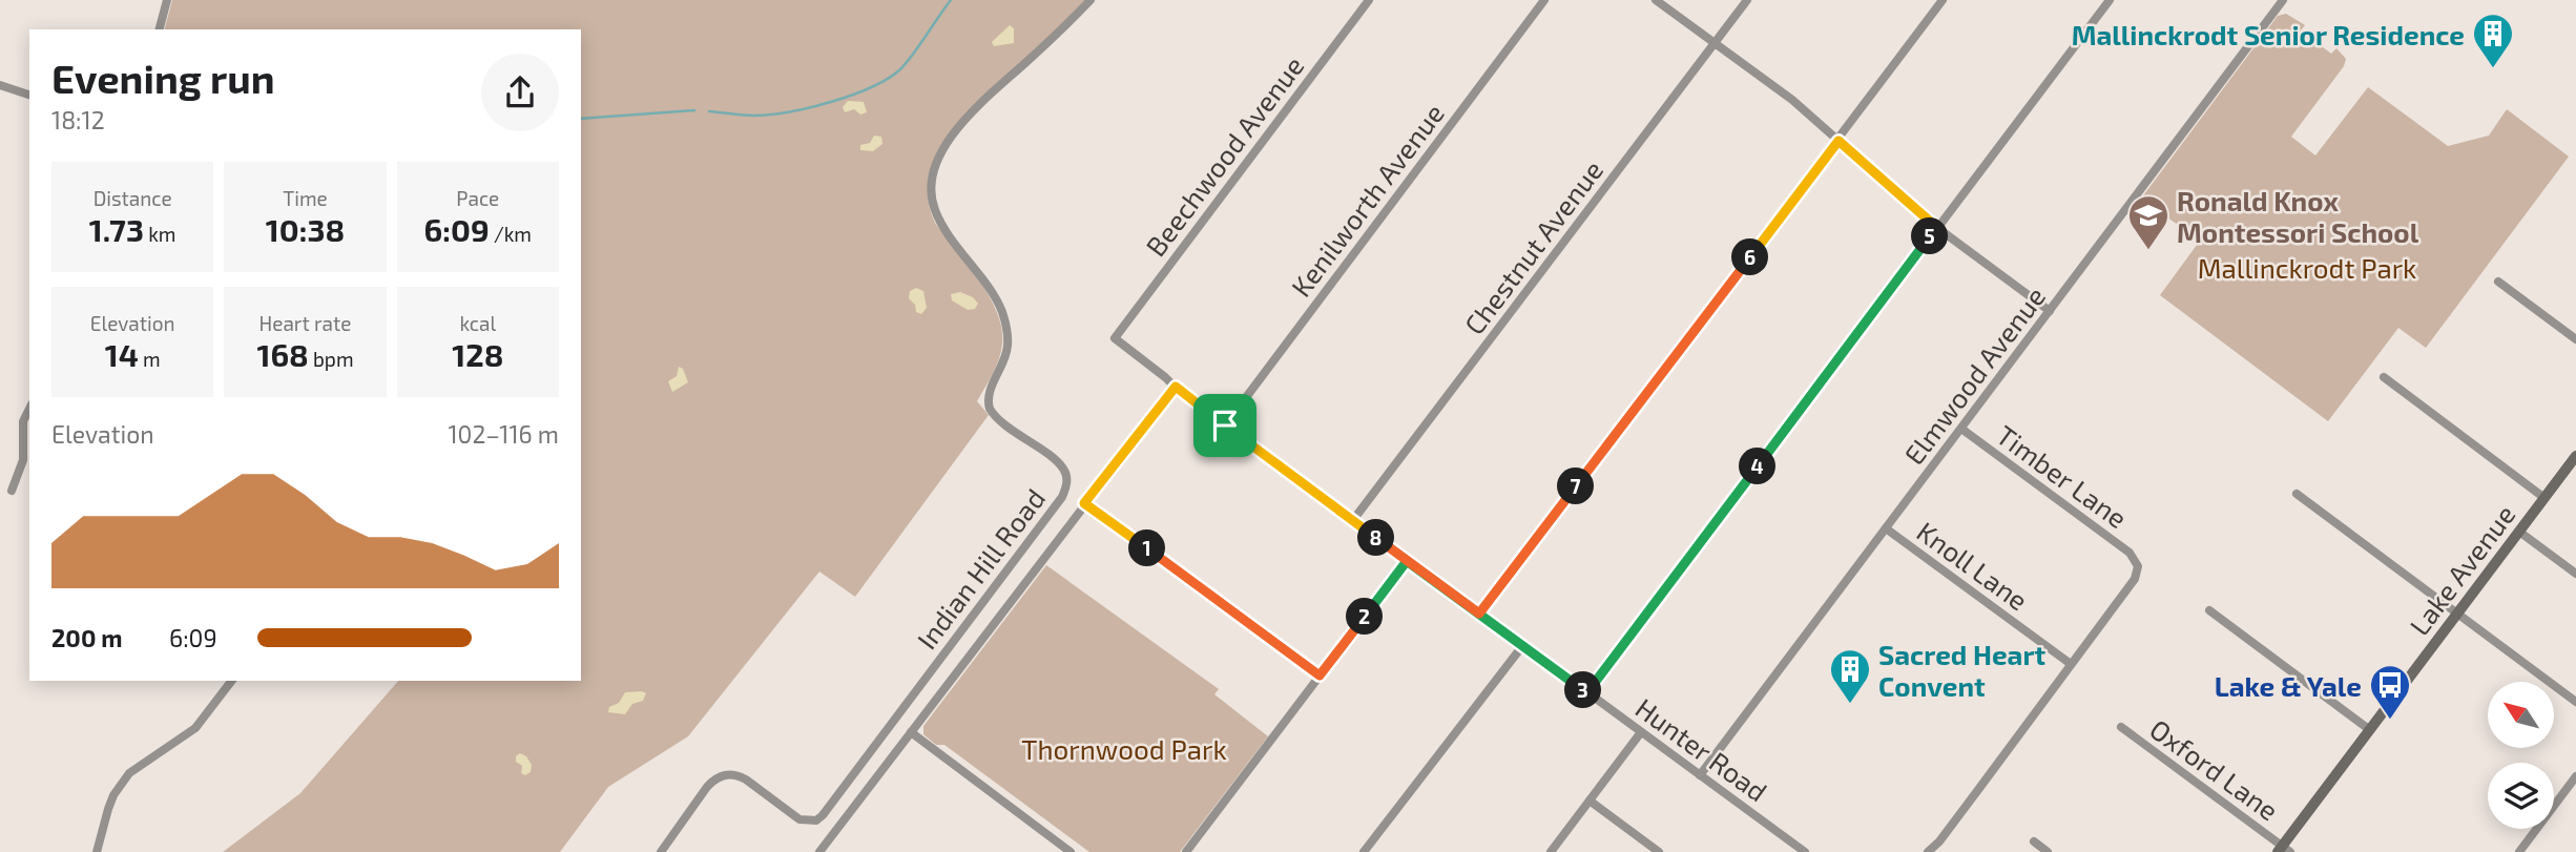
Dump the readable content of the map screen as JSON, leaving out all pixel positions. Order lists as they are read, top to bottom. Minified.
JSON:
{"streets":{"main road":["Lake Avenue"],"street":["Beechwood Avenue","Kenilworth Avenue","Chestnut Avenue","Elmwood Avenue","Timber Lane","Knoll Lane","Indian Hill Road","Hunter Road","Oxford Lane"]},"crossings":[["Beechwood Avenue","Hunter Road"],["Kenilworth Avenue","Hunter Road"],["Chestnut Avenue","Hunter Road"],["Elmwood Avenue","Timber Lane"],["Elmwood Avenue","Knoll Lane"],["Elmwood Avenue","Hunter Road"],["Timber Lane","Knoll Lane"],["Lake Avenue","Oxford Lane"]],"parks":["Mallinckrodt Park","Thornwood Park"],"places":{"building":["Mallinckrodt Senior Residence","Sacred Heart Convent"],"school or university":["Ronald Knox Montessori School"],"bus stop":["Lake & Yale"]},"north":"top left","page":{"heading":["Evening run","18:12"],"stats":[["Distance","1.73 km"],["Time","10:38"],["Pace","6:09 /km"],["Elevation","14 m"],["Heart rate","168 bpm"],["kcal","128"]],"pins":["5","6","4","7","8","1","2","3"],"chart":["Elevation","102–116 m"],"list":[{"name":"200 m","note":"6:09"}]}}
